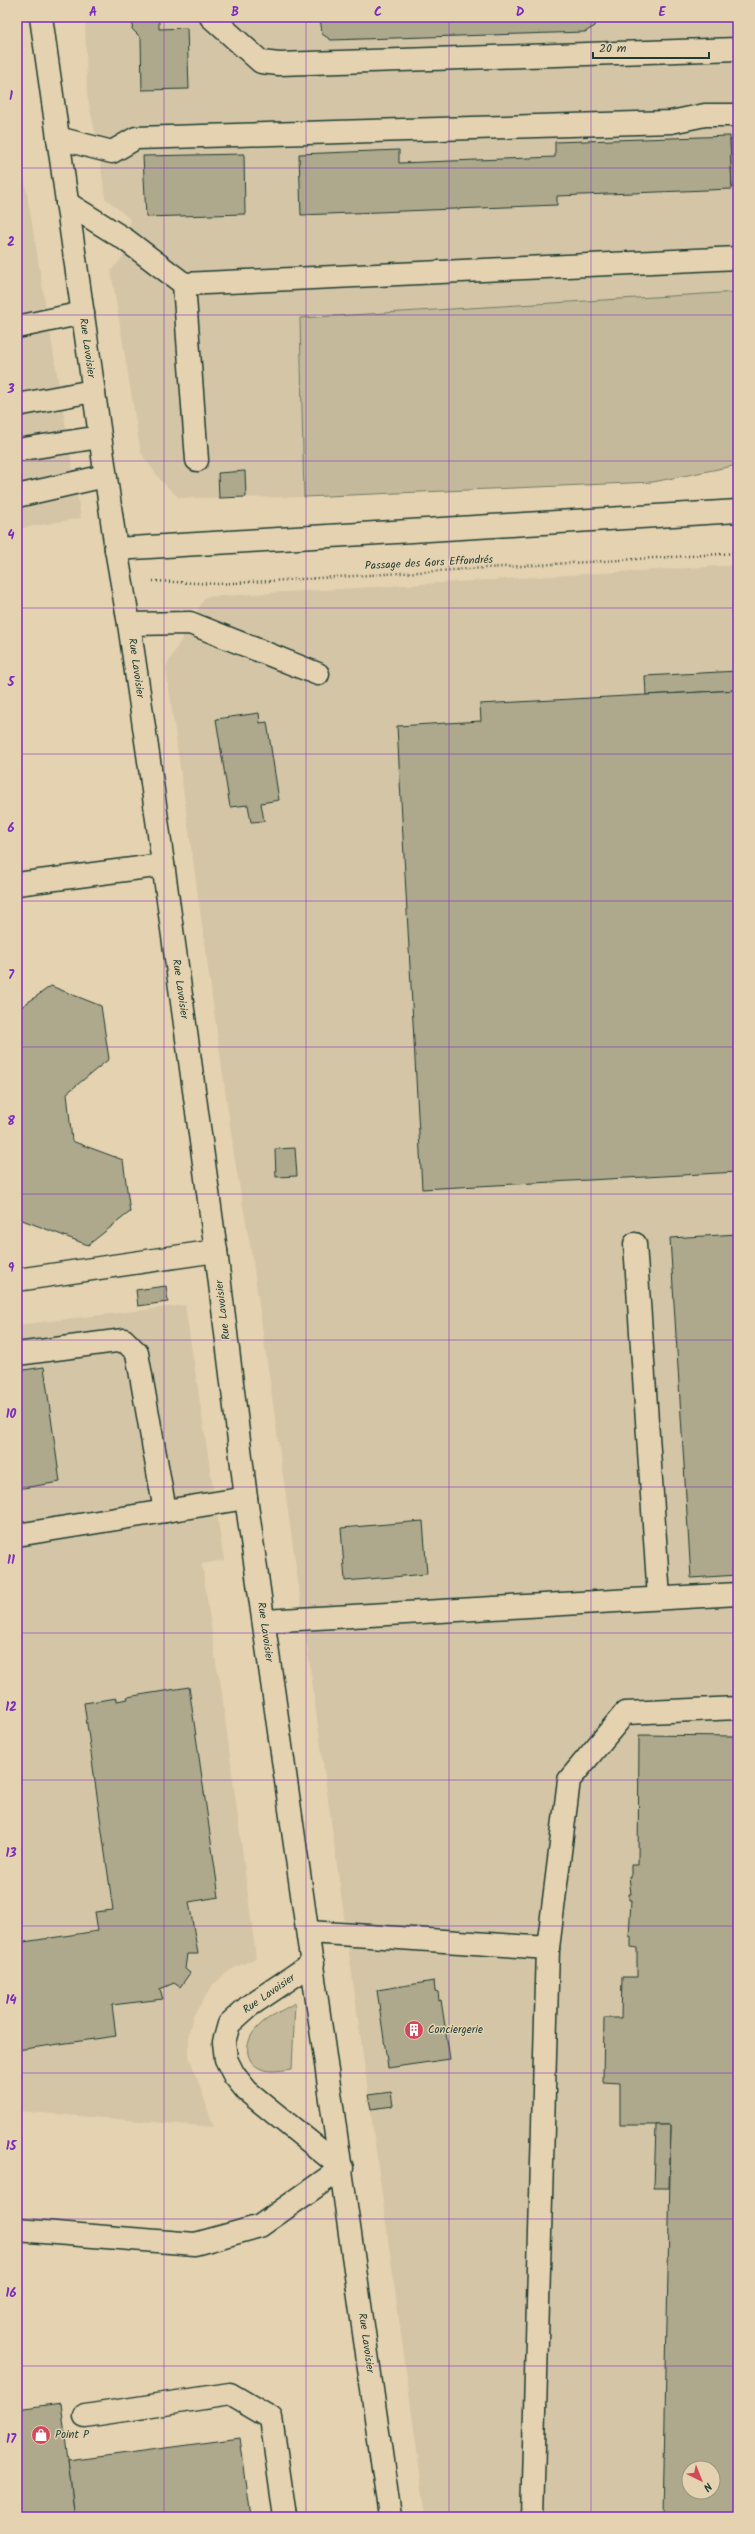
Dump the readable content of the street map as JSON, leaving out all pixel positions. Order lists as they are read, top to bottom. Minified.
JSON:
{"streets":{"street":["Rue Lavoisier"],"path":["Passage des Gors Effondrés"]},"crossings":[["Rue Lavoisier","Passage des Gors Effondrés"]],"places":{"building":["Conciergerie"],"shop":["Point P"]},"scale_bar":"20 m","north":"bottom right","grid":{"columns":["A","B","C","D","E"],"rows":["1","2","3","4","5","6","7","8","9","10","11","12","13","14","15","16","17"]}}
